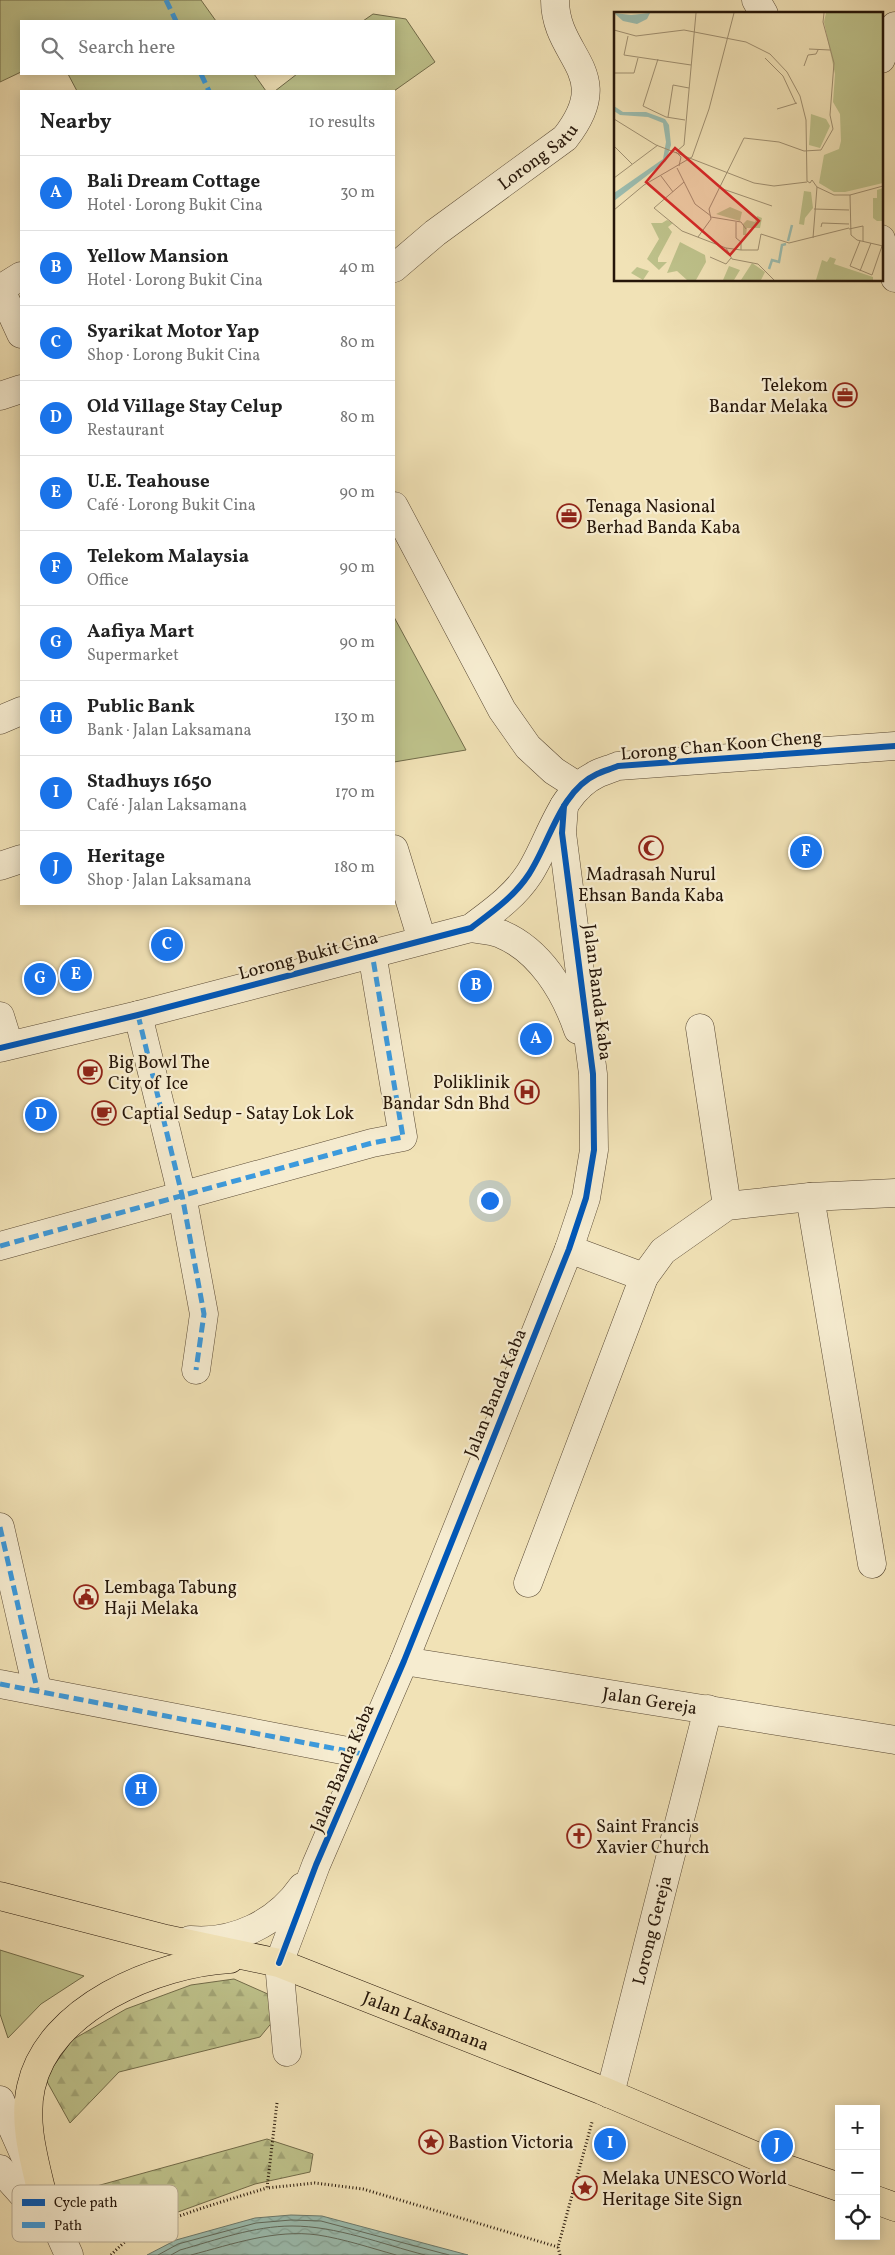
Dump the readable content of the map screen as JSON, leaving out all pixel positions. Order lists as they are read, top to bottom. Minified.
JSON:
{"streets":{"main road":["Jalan Laksamana"],"street":["Lorong Satu","Lorong Chan Koon Cheng","Lorong Bukit Cina","Jalan Banda Kaba","Jalan Gereja","Lorong Gereja"]},"crossings":[["Lorong Chan Koon Cheng","Lorong Bukit Cina"],["Lorong Chan Koon Cheng","Jalan Banda Kaba"],["Lorong Bukit Cina","Jalan Banda Kaba"],["Jalan Banda Kaba","Jalan Gereja"],["Jalan Banda Kaba","Jalan Laksamana"],["Jalan Gereja","Lorong Gereja"],["Lorong Gereja","Jalan Laksamana"]],"places":{"office":["Telekom Bandar Melaka","Tenaga Nasional Berhad Banda Kaba"],"mosque":["Madrasah Nurul Ehsan Banda Kaba"],"cafe":["Big Bowl The City of Ice","Captial Sedup - Satay Lok Lok"],"hospital":["Poliklinik Bandar Sdn Bhd"],"public building":["Lembaga Tabung Haji Melaka"],"church":["Saint Francis Xavier Church"],"place":["Bastion Victoria","Melaka UNESCO World Heritage Site Sign"]},"legend":["Cycle path","Path"],"page":{"search":"Search here","heading":["Nearby","10 results"],"list":[{"mark":"A","name":"Bali Dream Cottage","note":"Hotel · Lorong Bukit Cina","value":"30 m"},{"mark":"B","name":"Yellow Mansion","note":"Hotel · Lorong Bukit Cina","value":"40 m"},{"mark":"C","name":"Syarikat Motor Yap","note":"Shop · Lorong Bukit Cina","value":"80 m"},{"mark":"D","name":"Old Village Stay Celup","note":"Restaurant","value":"80 m"},{"mark":"E","name":"U.E. Teahouse","note":"Café · Lorong Bukit Cina","value":"90 m"},{"mark":"F","name":"Telekom Malaysia","note":"Office","value":"90 m"},{"mark":"G","name":"Aafiya Mart","note":"Supermarket","value":"90 m"},{"mark":"H","name":"Public Bank","note":"Bank · Jalan Laksamana","value":"130 m"},{"mark":"I","name":"Stadhuys 1650","note":"Café · Jalan Laksamana","value":"170 m"},{"mark":"J","name":"Heritage","note":"Shop · Jalan Laksamana","value":"180 m"}],"pins":["F","C","E","G","B","A","D","H","I","J"],"map_buttons":["+","−"]}}
